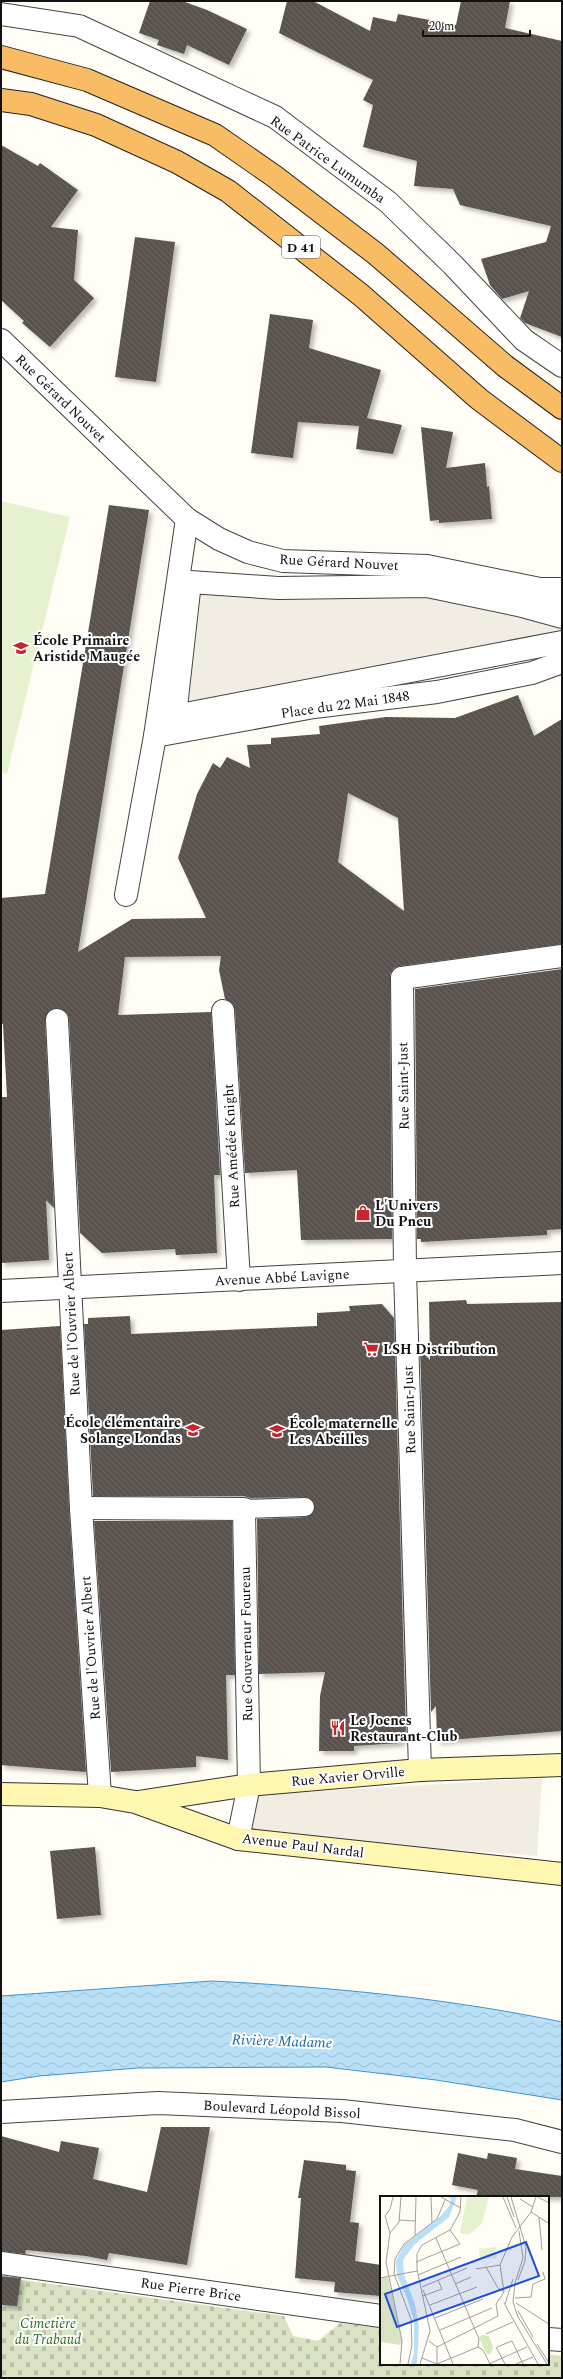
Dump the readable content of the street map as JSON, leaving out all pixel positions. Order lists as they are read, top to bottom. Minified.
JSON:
{"streets":{"highway":["D 41"],"main road":["Rue Xavier Orville","Avenue Paul Nardal"],"street":["Rue Patrice Lumumba","Rue Gérard Nouvet","Place du 22 Mai 1848","Rue Saint-Just","Rue Amédée Knight","Avenue Abbé Lavigne","Rue de l'Ouvrier Albert","Rue Gouverneur Foureau","Boulevard Léopold Bissol","Rue Pierre Brice"]},"crossings":[["Rue Saint-Just","Avenue Abbé Lavigne"],["Rue Saint-Just","Rue Xavier Orville"],["Rue Amédée Knight","Avenue Abbé Lavigne"],["Avenue Abbé Lavigne","Rue de l'Ouvrier Albert"],["Rue de l'Ouvrier Albert","Avenue Paul Nardal"],["Rue Gouverneur Foureau","Rue Xavier Orville"],["Rue Gouverneur Foureau","Avenue Paul Nardal"],["Rue Xavier Orville","Avenue Paul Nardal"]],"water":["Rivière Madame"],"parks":["Cimetière du Trabaud"],"places":{"school or university":["École Primaire Aristide Maugée","École élémentaire Solange Londas","École maternelle Les Abeilles"],"shop":["L'Univers Du Pneu"],"supermarket":["LSH Distribution"],"restaurant":["Le Joenes Restaurant-Club"]},"scale_bar":"20 m"}
